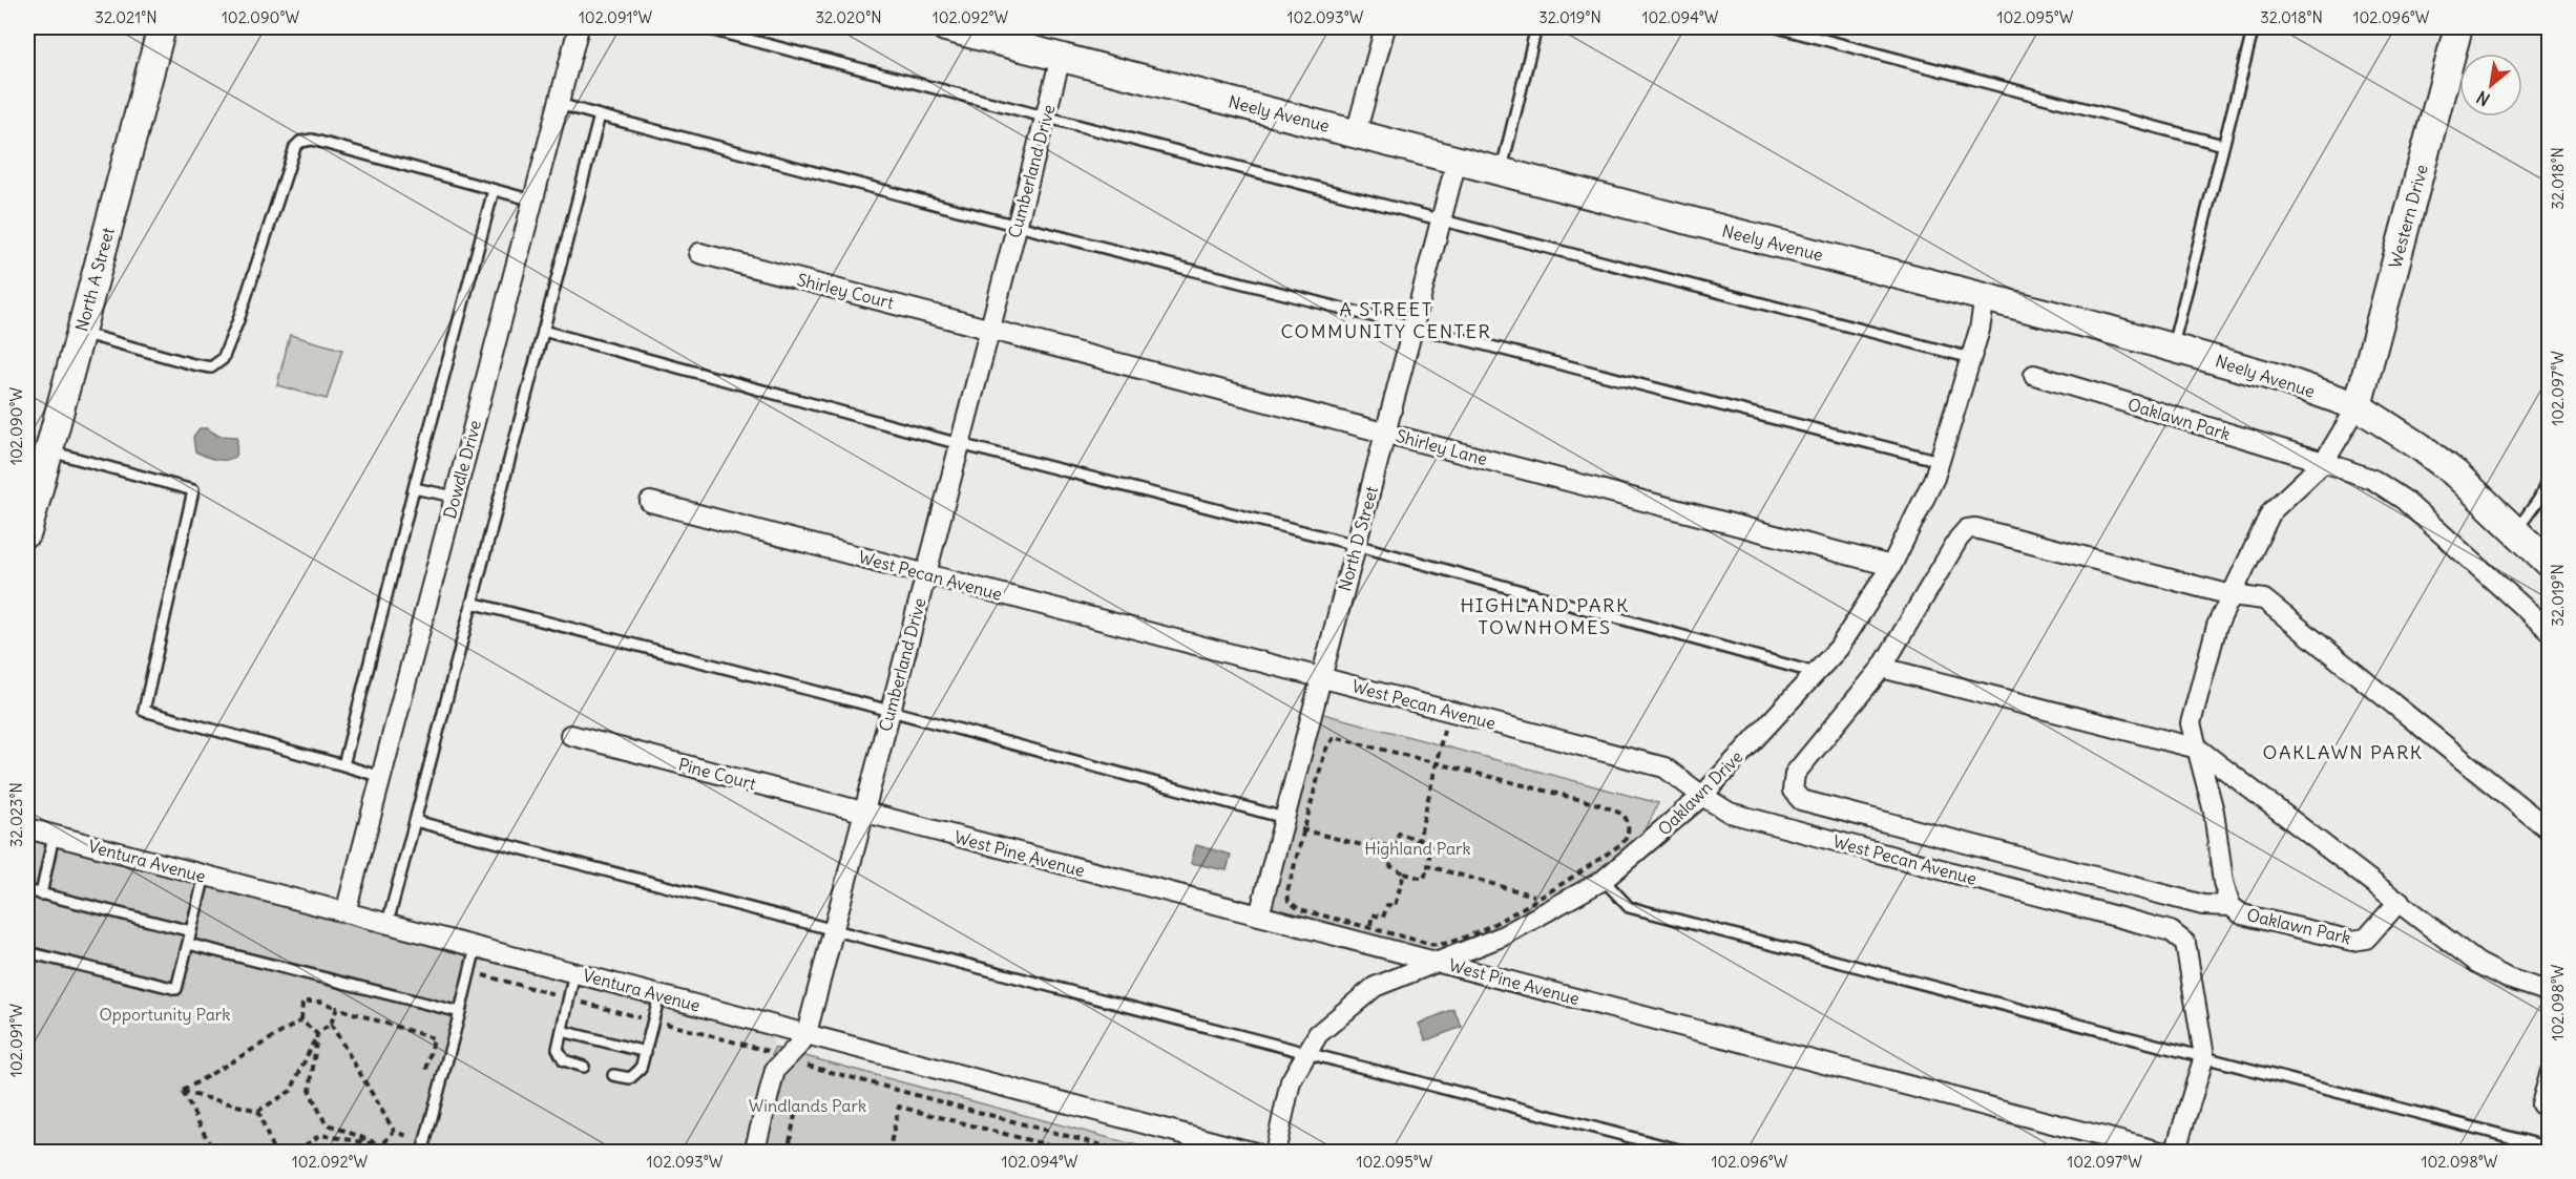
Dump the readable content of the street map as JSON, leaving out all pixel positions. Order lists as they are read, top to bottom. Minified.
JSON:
{"streets":{"street":["Neely Avenue","Cumberland Drive","Western Drive","North A Street","Shirley Court","Oaklawn Park","Shirley Lane","Dowdle Drive","North D Street","West Pecan Avenue","Pine Court","Oaklawn Drive","West Pine Avenue","Ventura Avenue"]},"crossings":[["Neely Avenue","Cumberland Drive"],["Neely Avenue","Western Drive"],["Neely Avenue","Oaklawn Park"],["Neely Avenue","North D Street"],["Neely Avenue","Oaklawn Drive"],["Cumberland Drive","Shirley Court"],["Cumberland Drive","Shirley Lane"],["Cumberland Drive","West Pecan Avenue"],["Cumberland Drive","Pine Court"],["Cumberland Drive","West Pine Avenue"],["Cumberland Drive","Ventura Avenue"],["Western Drive","Oaklawn Park"],["Shirley Court","Shirley Lane"],["Shirley Lane","North D Street"],["Shirley Lane","Oaklawn Drive"],["Dowdle Drive","Ventura Avenue"],["North D Street","West Pecan Avenue"],["North D Street","West Pine Avenue"],["West Pecan Avenue","Oaklawn Drive"],["Pine Court","West Pine Avenue"],["Oaklawn Drive","West Pine Avenue"]],"districts":["A STREET COMMUNITY CENTER","HIGHLAND PARK TOWNHOMES","OAKLAWN PARK"],"parks":["Highland Park","Opportunity Park","Windlands Park"],"north":"bottom left","coordinates":["32.021°N","102.090°W","102.091°W","32.020°N","102.092°W","102.093°W","32.019°N","102.094°W","102.095°W","32.018°N","102.096°W","102.097°W","32.023°N","102.098°W"]}
